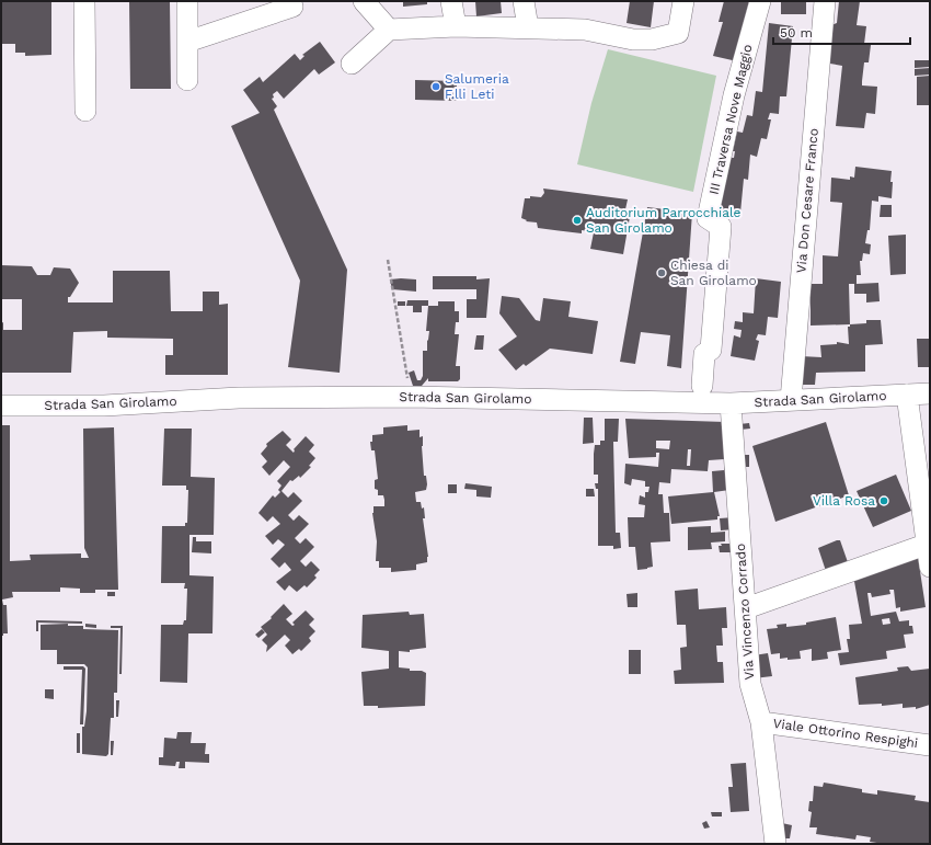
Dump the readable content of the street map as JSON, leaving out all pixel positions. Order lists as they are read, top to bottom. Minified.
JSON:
{"streets":{"street":["III Traversa Nove Maggio","Via Don Cesare Franco","Strada San Girolamo","Via Vincenzo Corrado","Viale Ottorino Respighi"]},"crossings":[["Via Don Cesare Franco","Strada San Girolamo"],["Strada San Girolamo","Via Vincenzo Corrado"],["Via Vincenzo Corrado","Viale Ottorino Respighi"]],"places":["Salumeria F.lli Leti","Auditorium Parrocchiale San Girolamo","Chiesa di San Girolamo","Villa Rosa"],"scale_bar":"50 m"}
